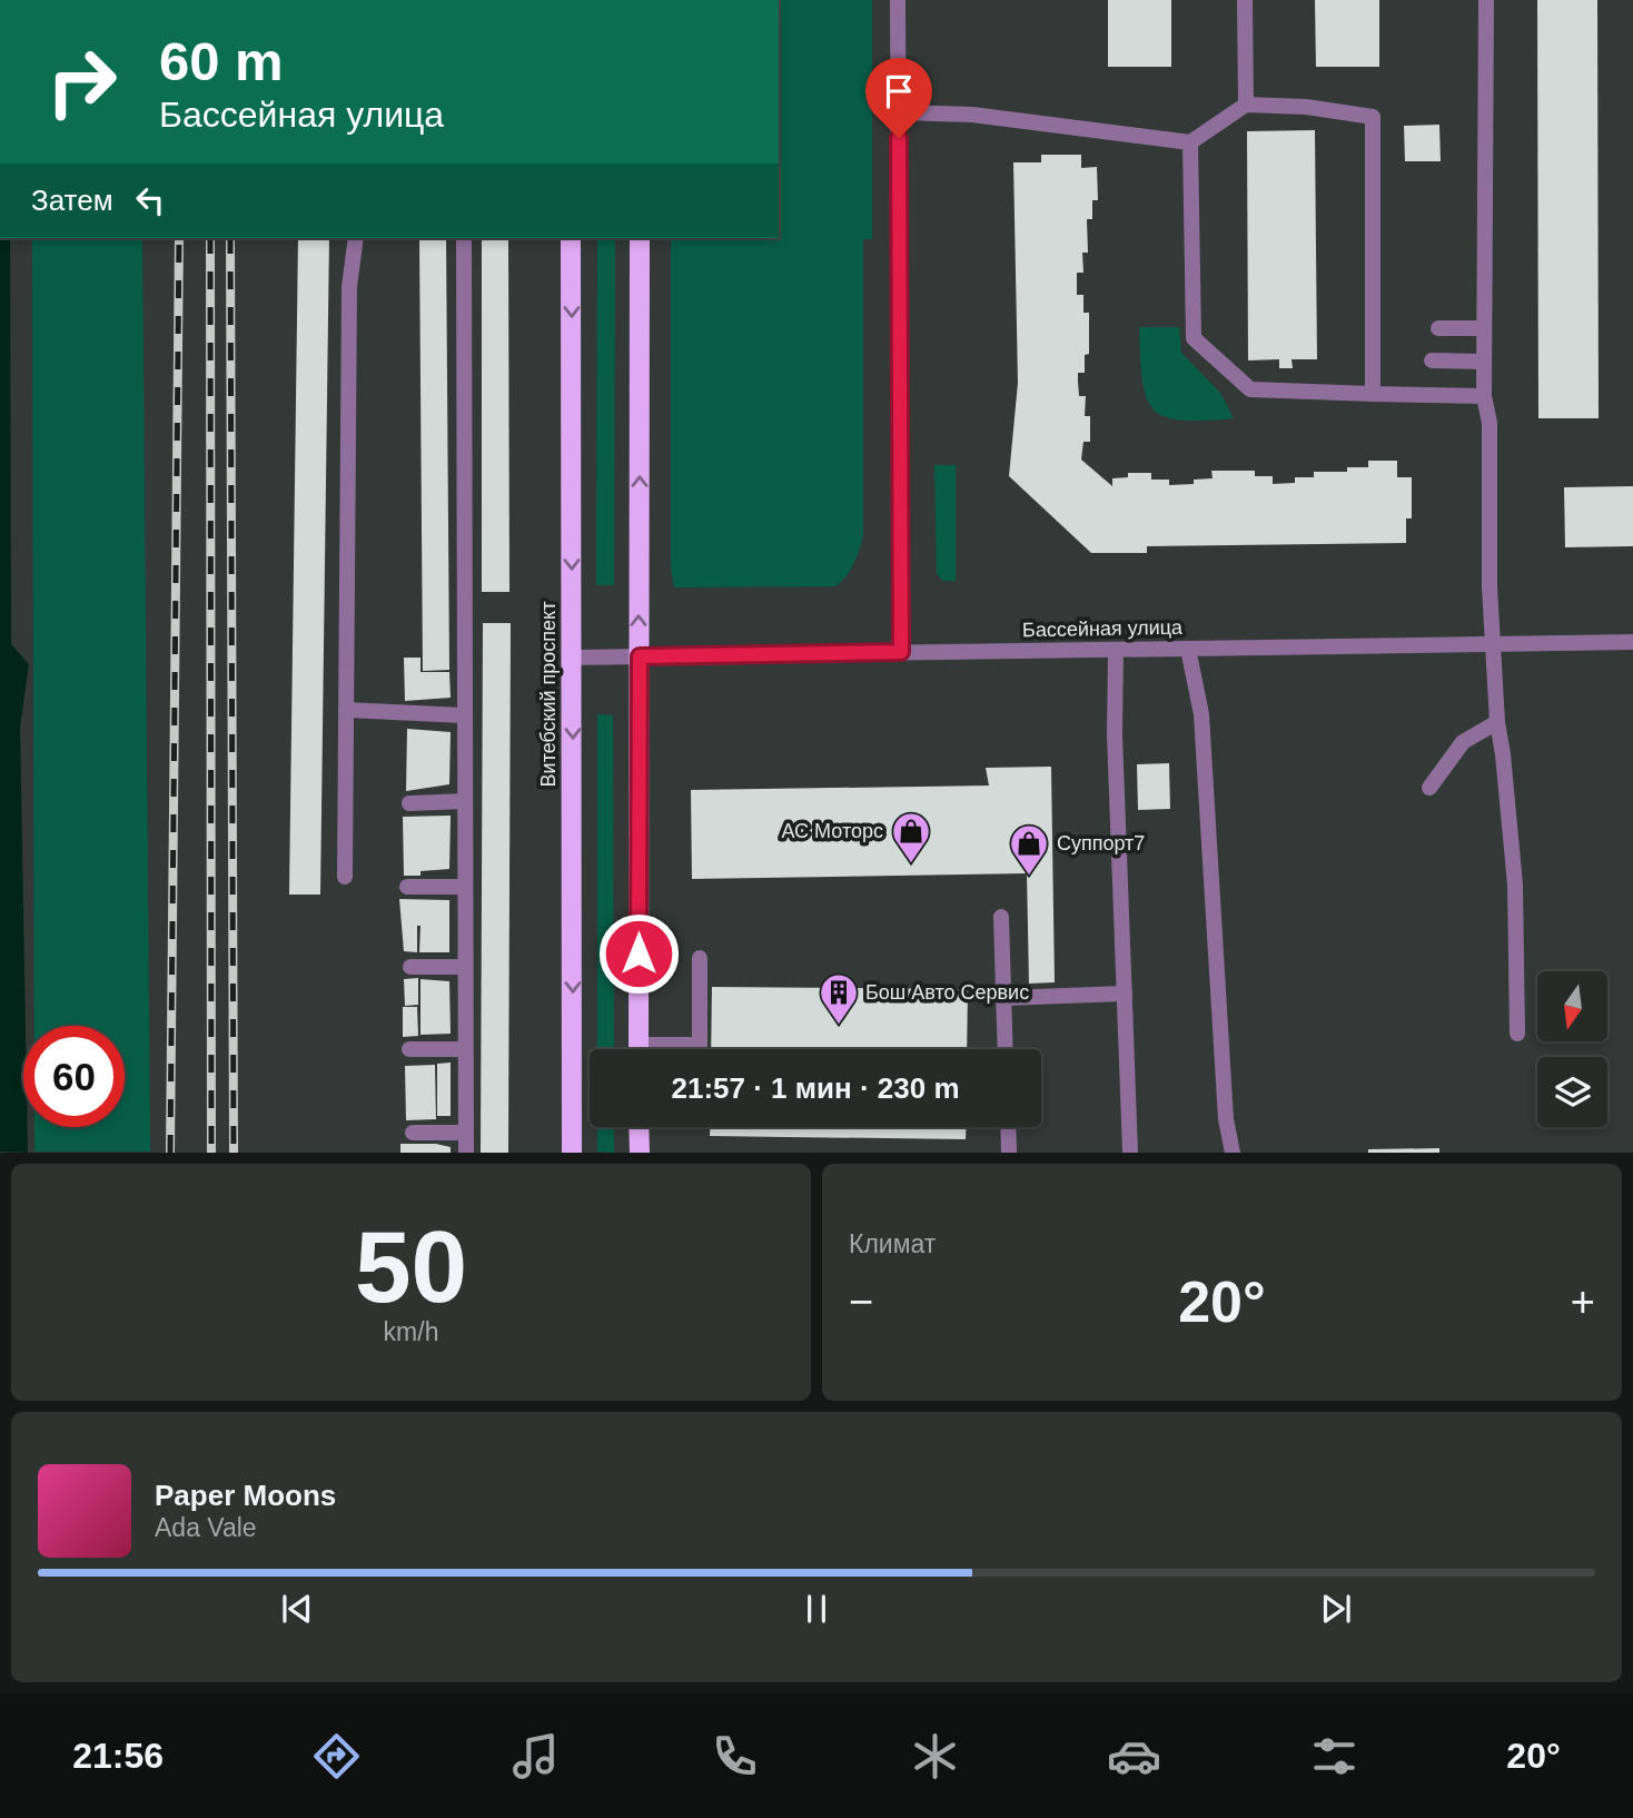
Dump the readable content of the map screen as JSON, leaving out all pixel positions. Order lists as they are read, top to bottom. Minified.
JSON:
{"streets":{"main road":["Витебский проспект"],"street":["Бассейная улица"]},"crossings":[["Бассейная улица","Витебский проспект"]],"places":{"shop":["АС Моторс","Суппорт7"],"building":["Бош Авто Сервис"]},"north":"bottom","page":{"turn":["60 m","Бассейная улица"],"then":"Затем","limit":"60","trip":"21:57 · 1 мин · 230 m","tile":[["50","km/h"],"Климат"],"heat":["−","20°","+"],"song":["Paper Moons","Ada Vale"],"tabs":["21:56","20°"]}}
